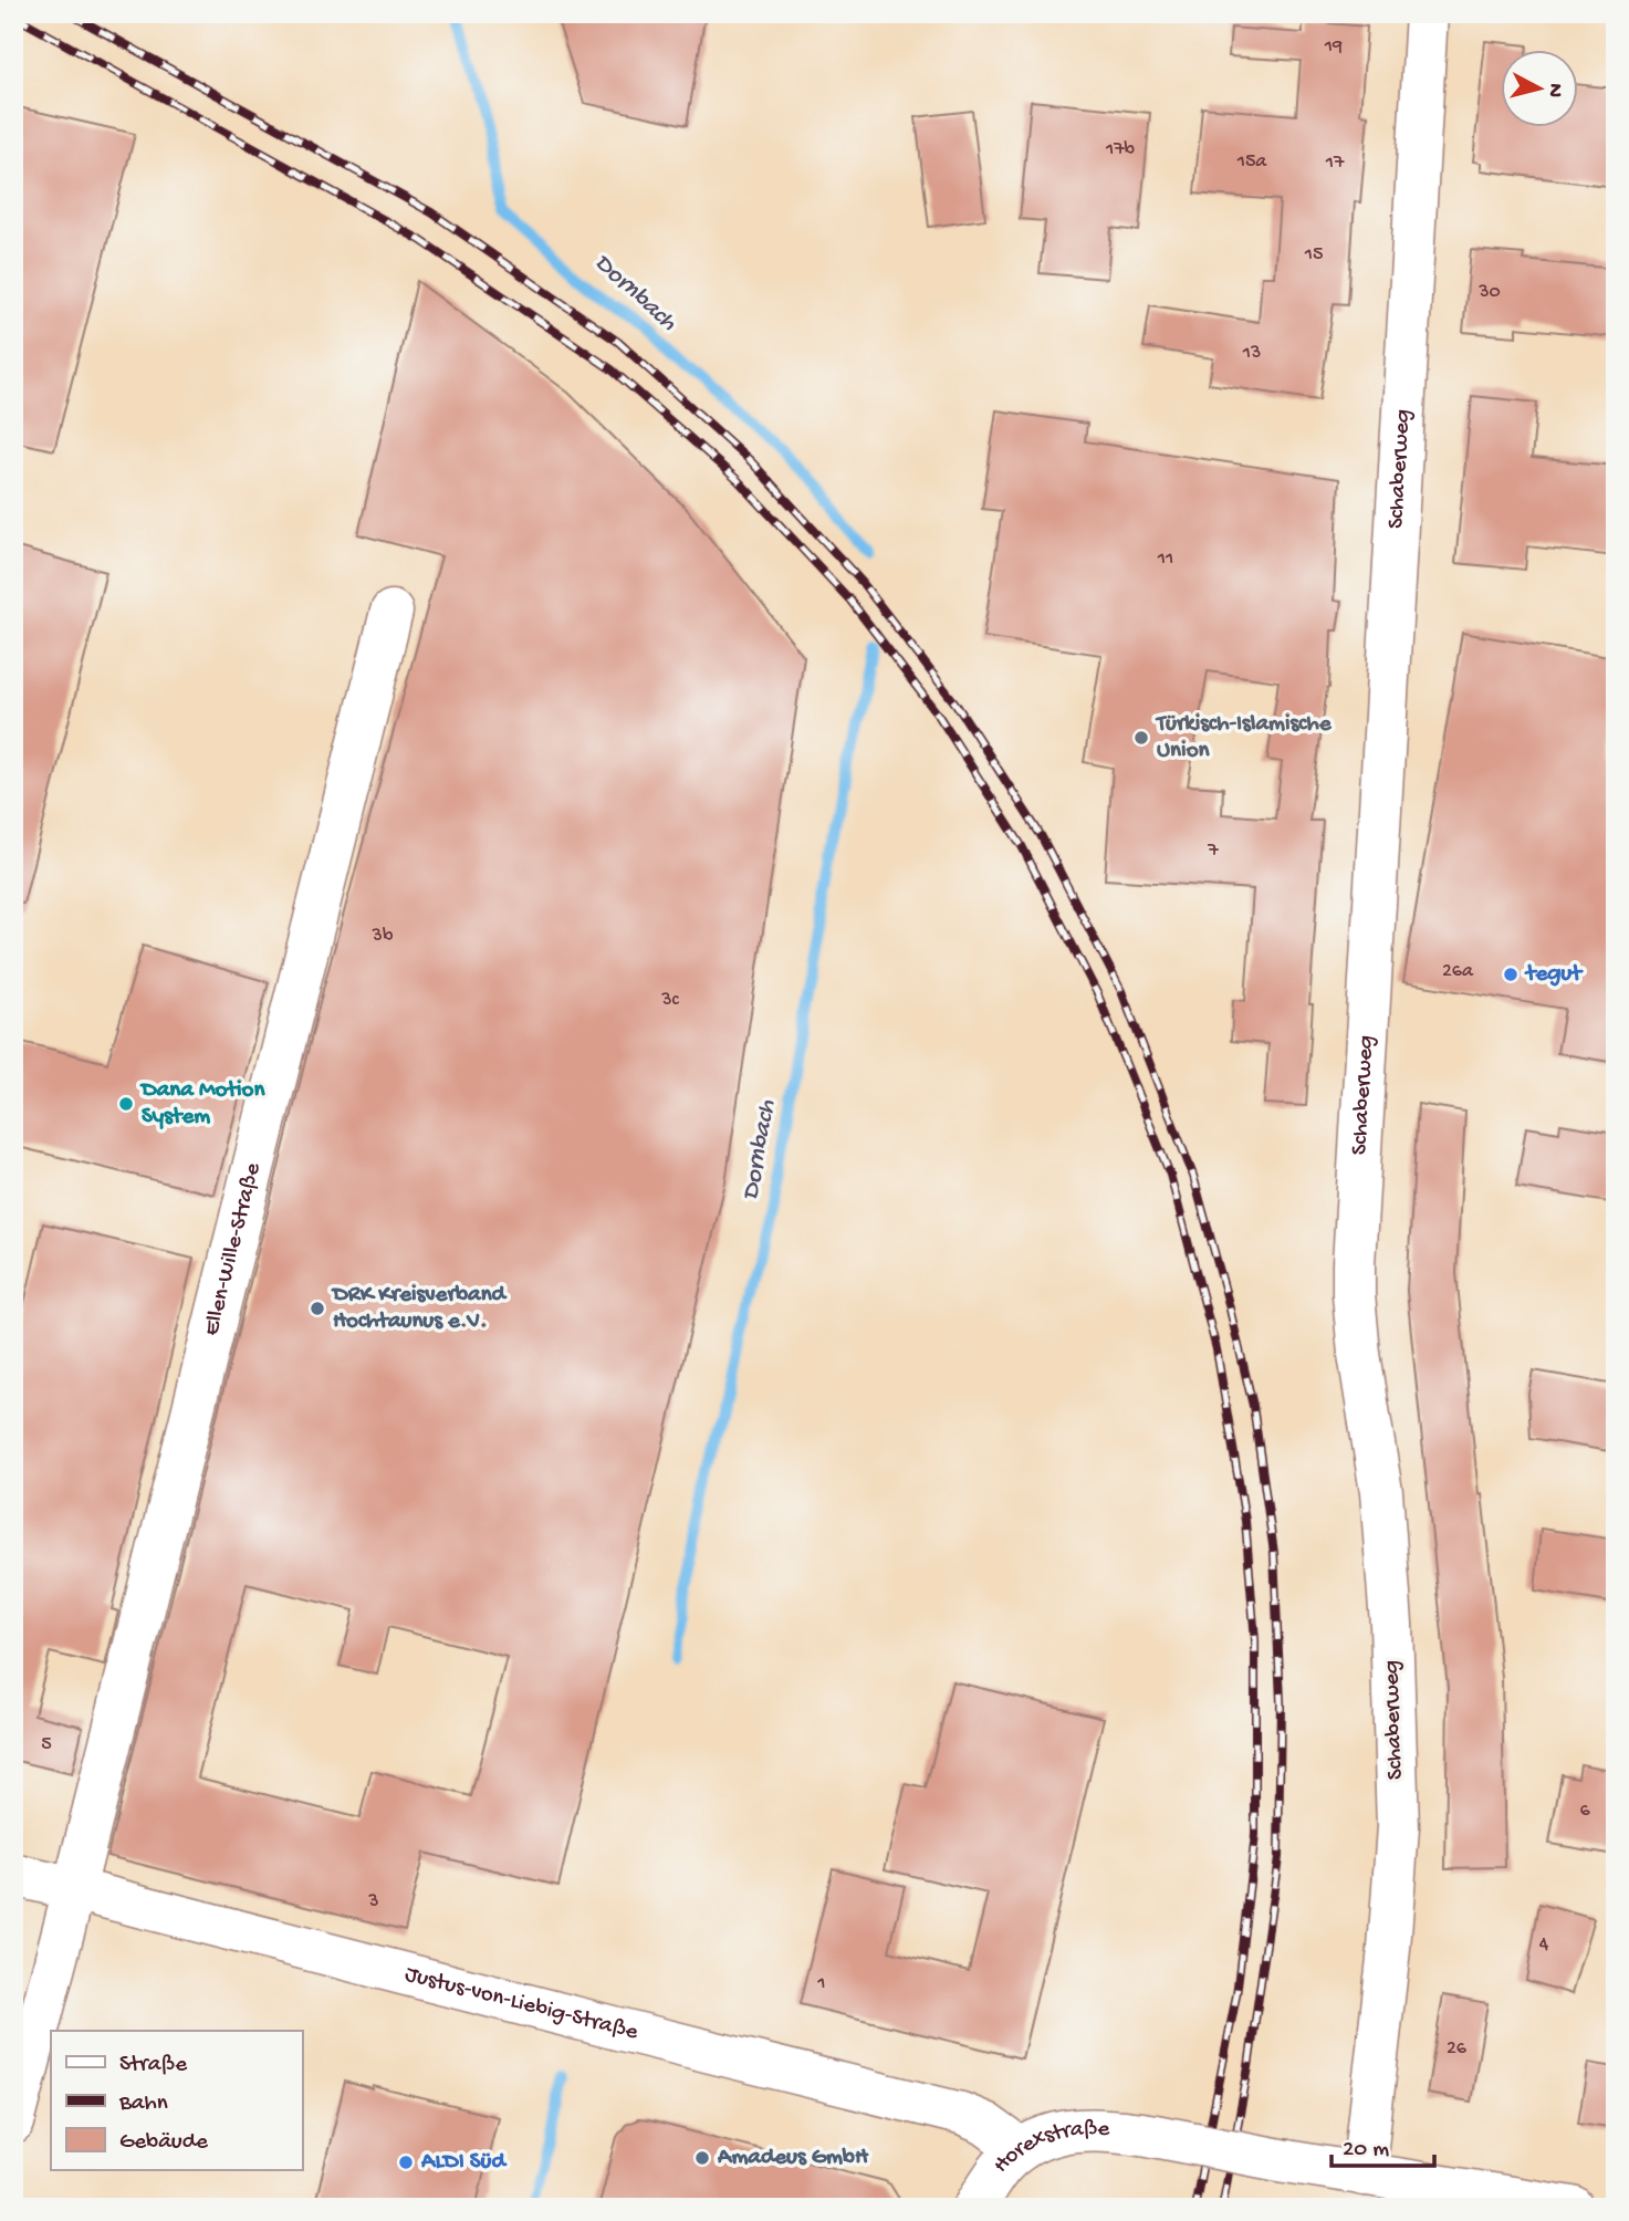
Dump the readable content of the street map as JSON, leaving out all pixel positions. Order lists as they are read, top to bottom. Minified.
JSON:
{"streets":{"street":["Schaberweg","Ellen-Wille-Straße","Justus-von-Liebig-Straße","Horexstraße"]},"crossings":[["Schaberweg","Horexstraße"],["Ellen-Wille-Straße","Justus-von-Liebig-Straße"],["Justus-von-Liebig-Straße","Horexstraße"]],"water":["Dornbach"],"places":["Türkisch-Islamische Union","tegut","Dana Motion System","DRK Kreisverband Hochtaunus e.V.","Amadeus GmbH","ALDI Süd"],"house_numbers":["19","17b","15a","17","15","30","13","11","7","3b","26a","3c","5","6","3","4","1","26"],"legend":["Straße","Bahn","Gebäude"],"scale_bar":"20 m","north":"right"}
